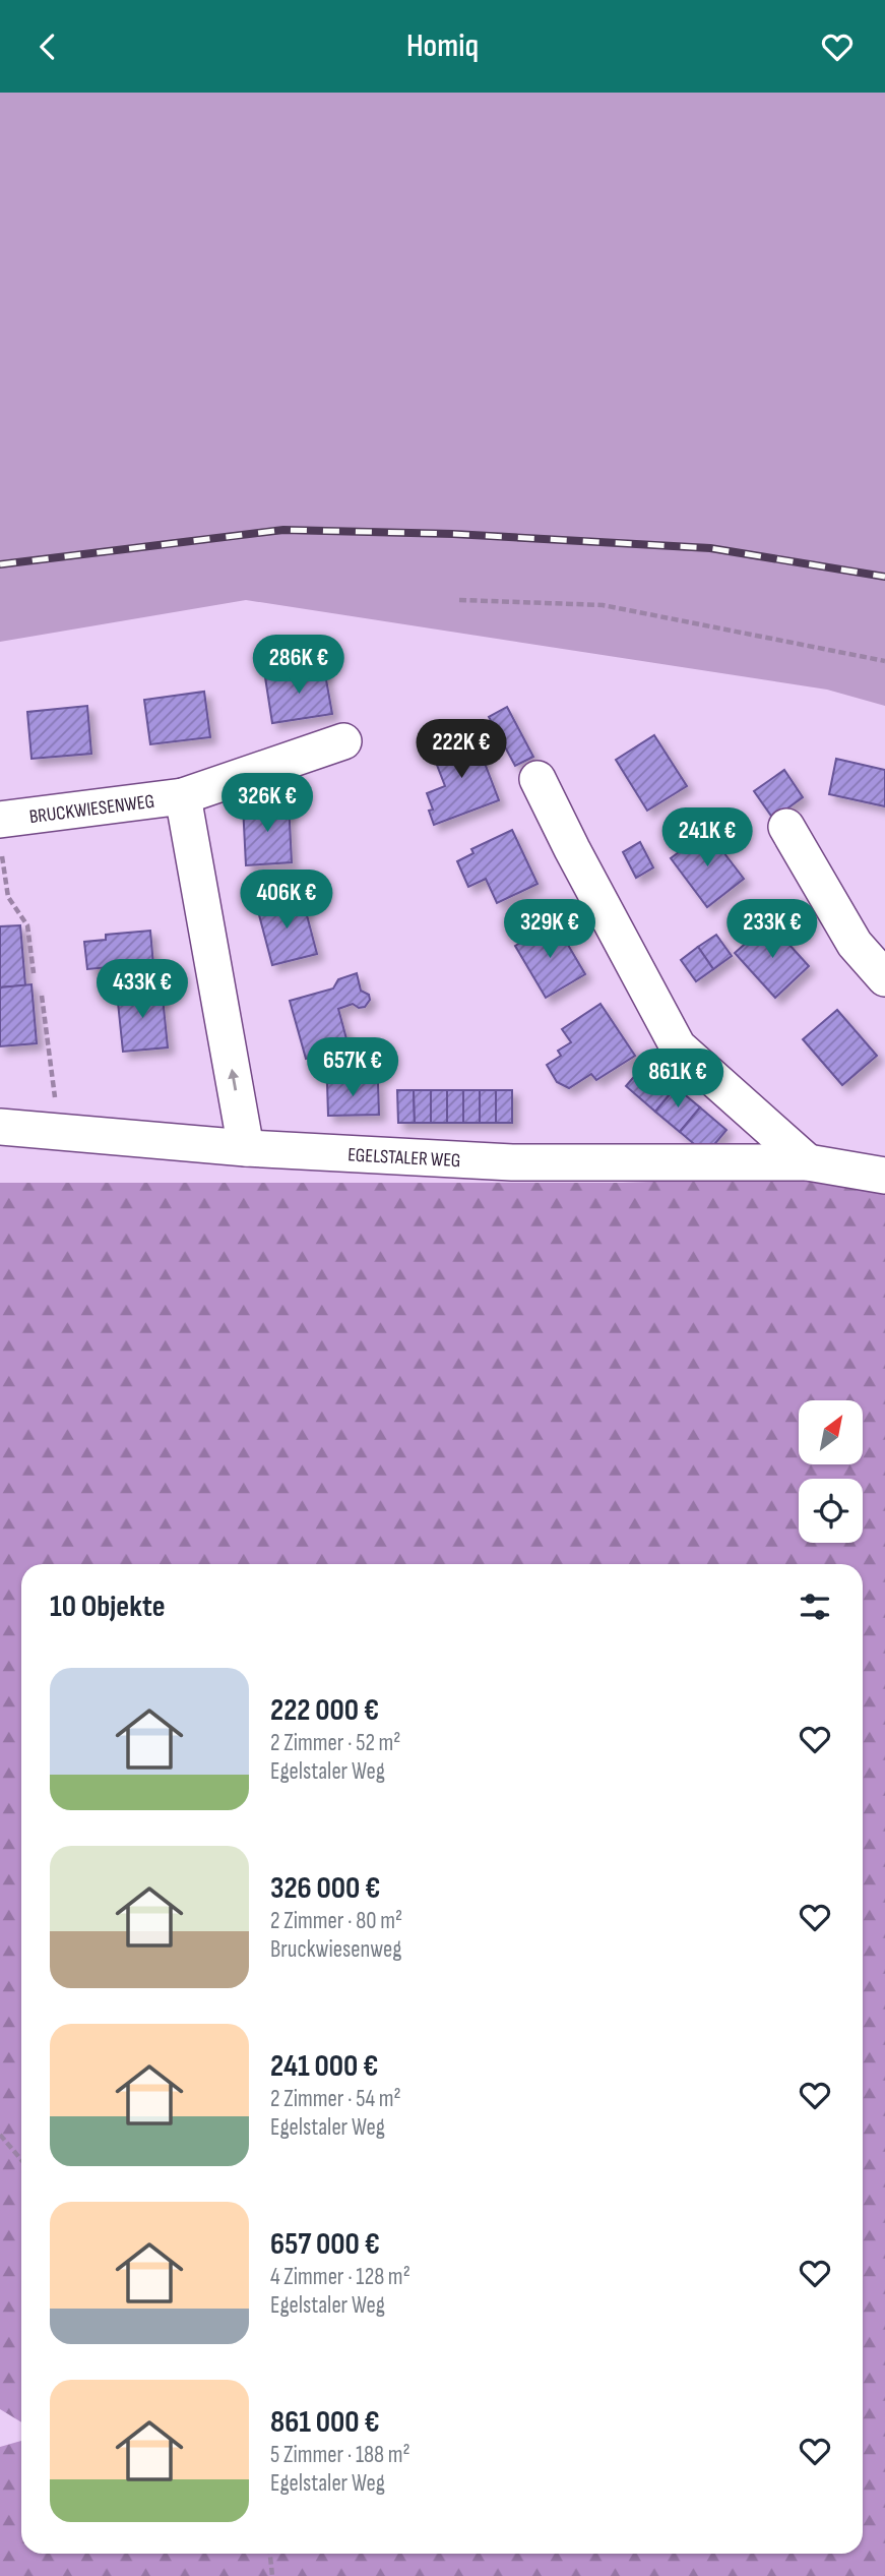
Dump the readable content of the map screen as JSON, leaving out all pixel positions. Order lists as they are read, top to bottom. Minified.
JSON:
{"streets":{"street":["BRUCKWIESENWEG","EGELSTALER WEG"]},"north":"top right","page":{"header":"Homiq","price":["286K €","222K €","326K €","241K €","406K €","329K €","233K €","433K €","657K €","861K €"],"heading":"10 Objekte","list":[{"name":"222 000 €","note":"2 Zimmer · 52 m² · Egelstaler Weg"},{"name":"326 000 €","note":"2 Zimmer · 80 m² · Bruckwiesenweg"},{"name":"241 000 €","note":"2 Zimmer · 54 m² · Egelstaler Weg"},{"name":"657 000 €","note":"4 Zimmer · 128 m² · Egelstaler Weg"},{"name":"861 000 €","note":"5 Zimmer · 188 m² · Egelstaler Weg"}]}}
